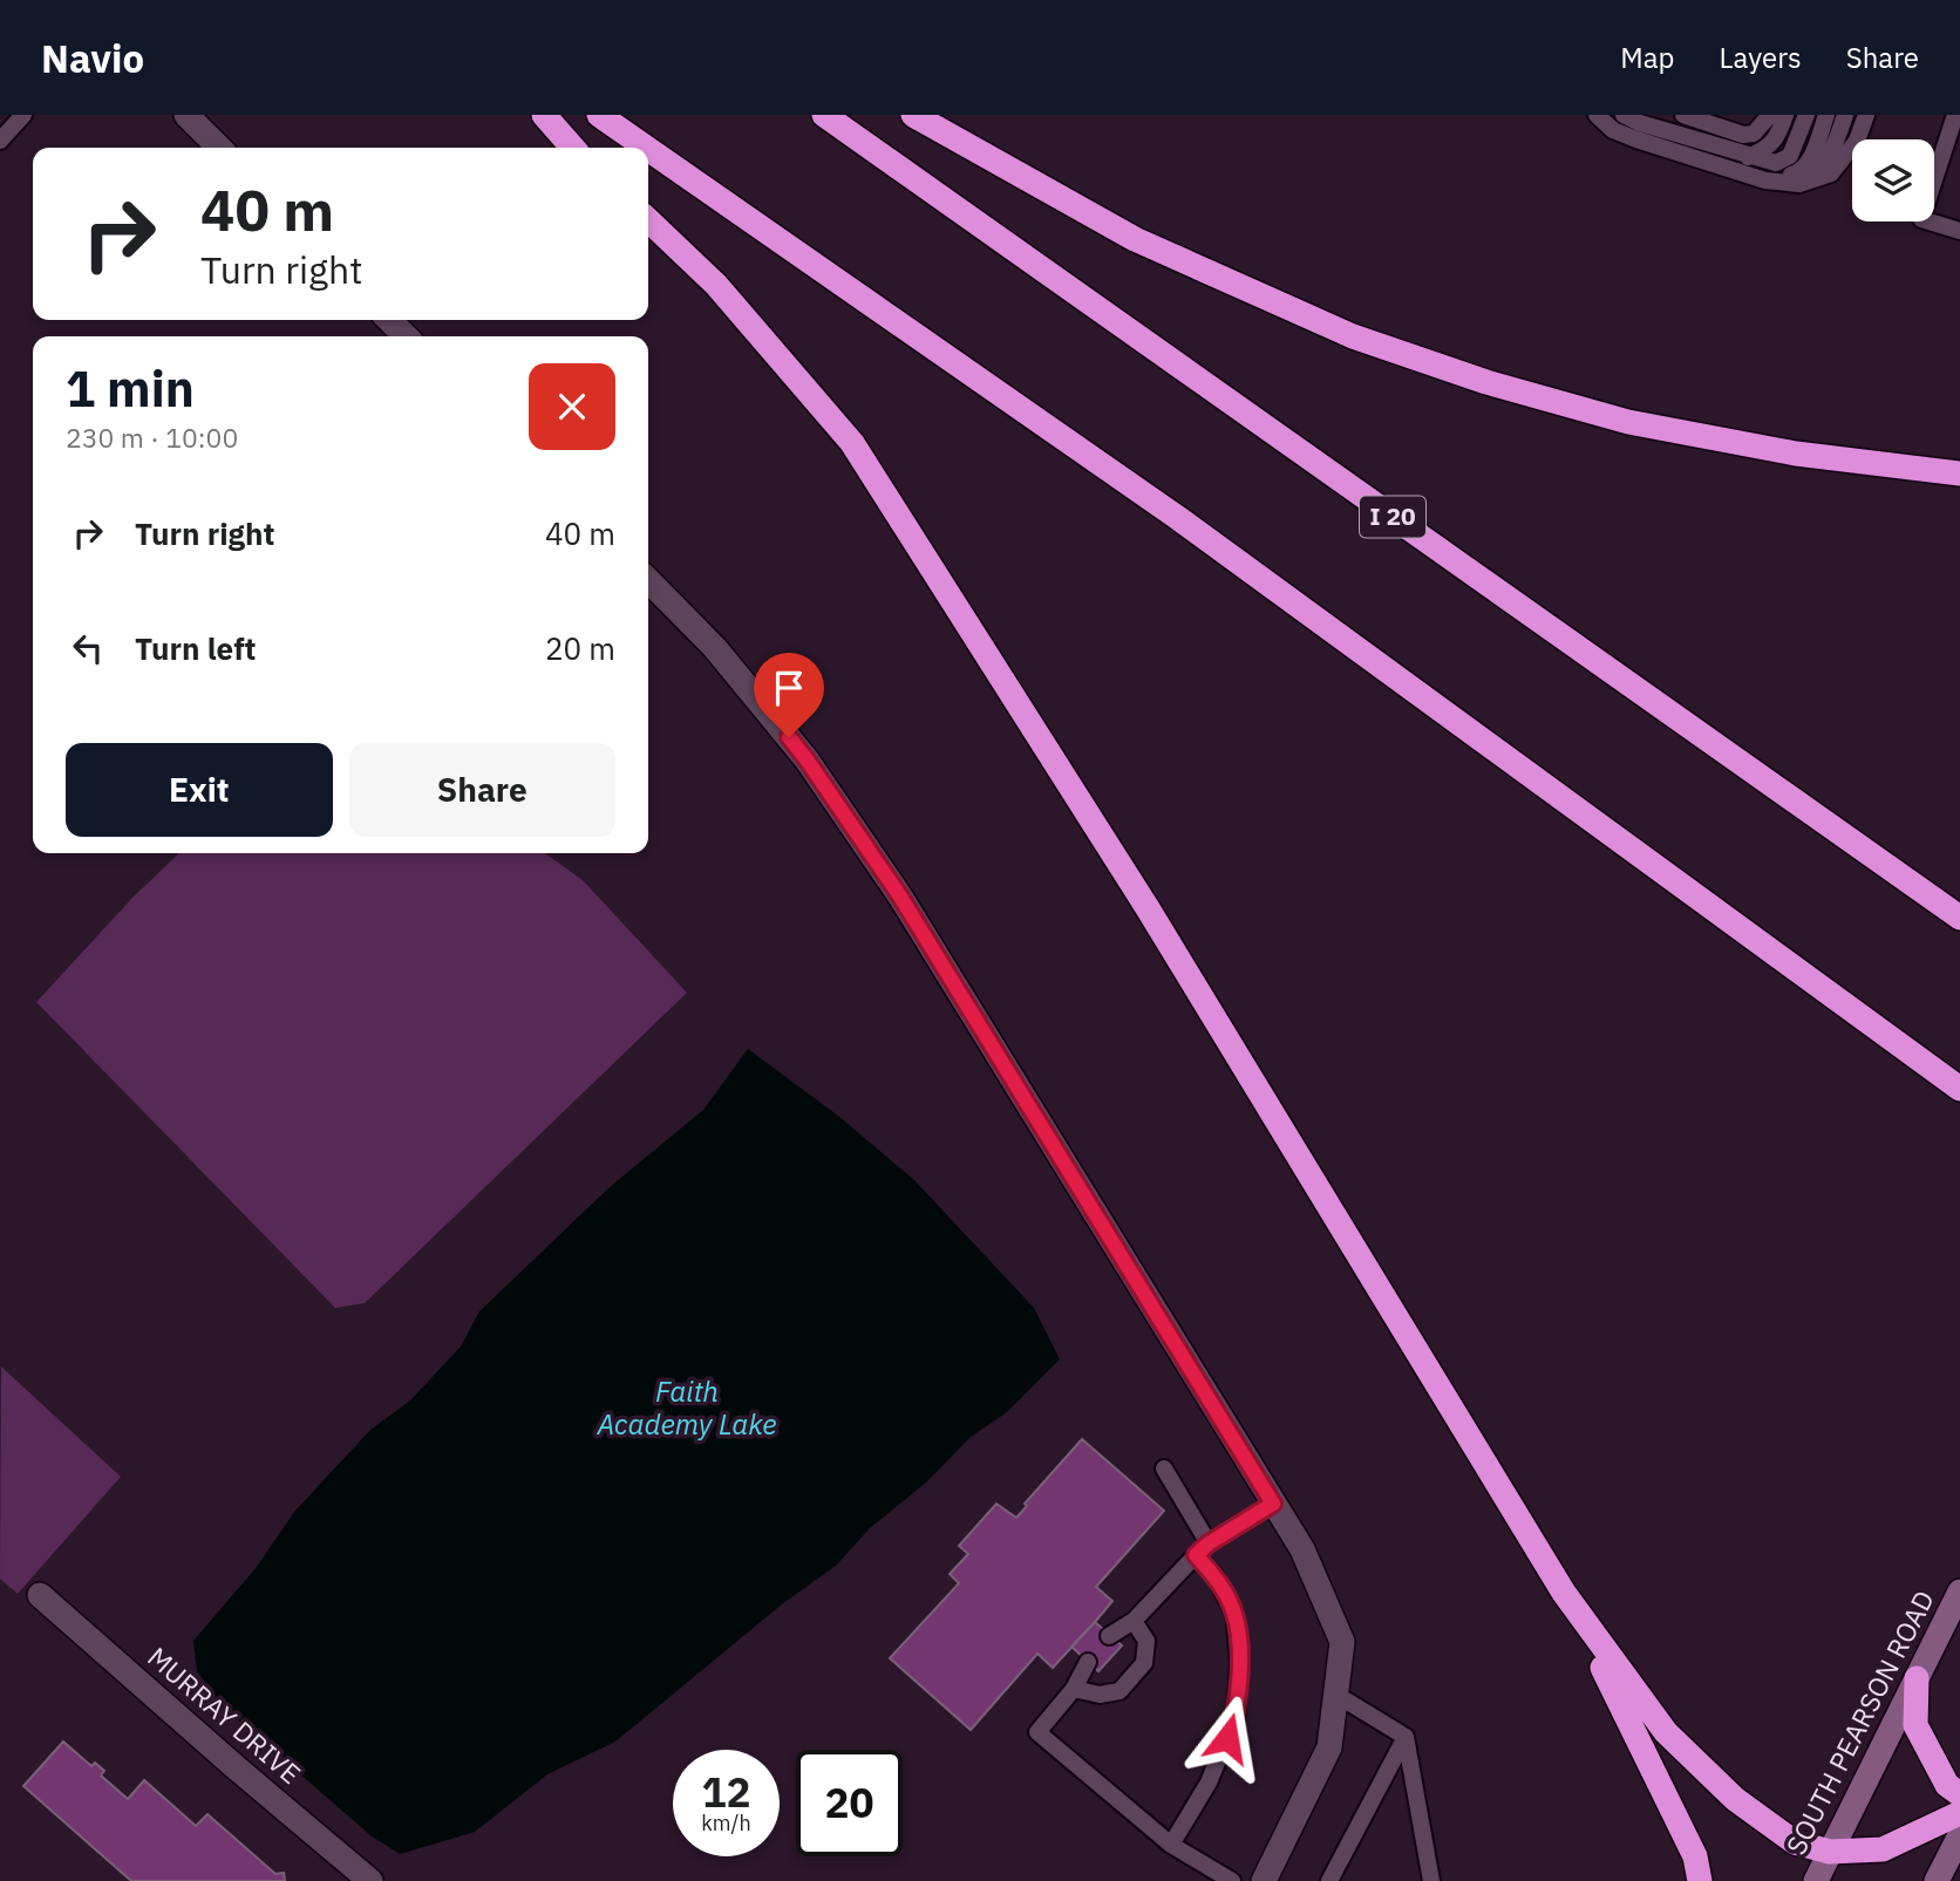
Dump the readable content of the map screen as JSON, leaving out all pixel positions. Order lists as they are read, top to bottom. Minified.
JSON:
{"streets":{"highway":["I 20"],"main road":["SOUTH PEARSON ROAD"],"street":["MURRAY DRIVE"]},"water":["Faith Academy Lake"],"page":{"header":"Navio","nav":["Map","Layers","Share"],"turn":["40 m","Turn right"],"heading":["1 min","230 m · 10:00"],"list":[{"name":"Turn right","value":"40 m"},{"name":"Turn left","value":"20 m"}],"buttons":["Exit","Share"],"speed":"12 km/h","limit":"20"}}
